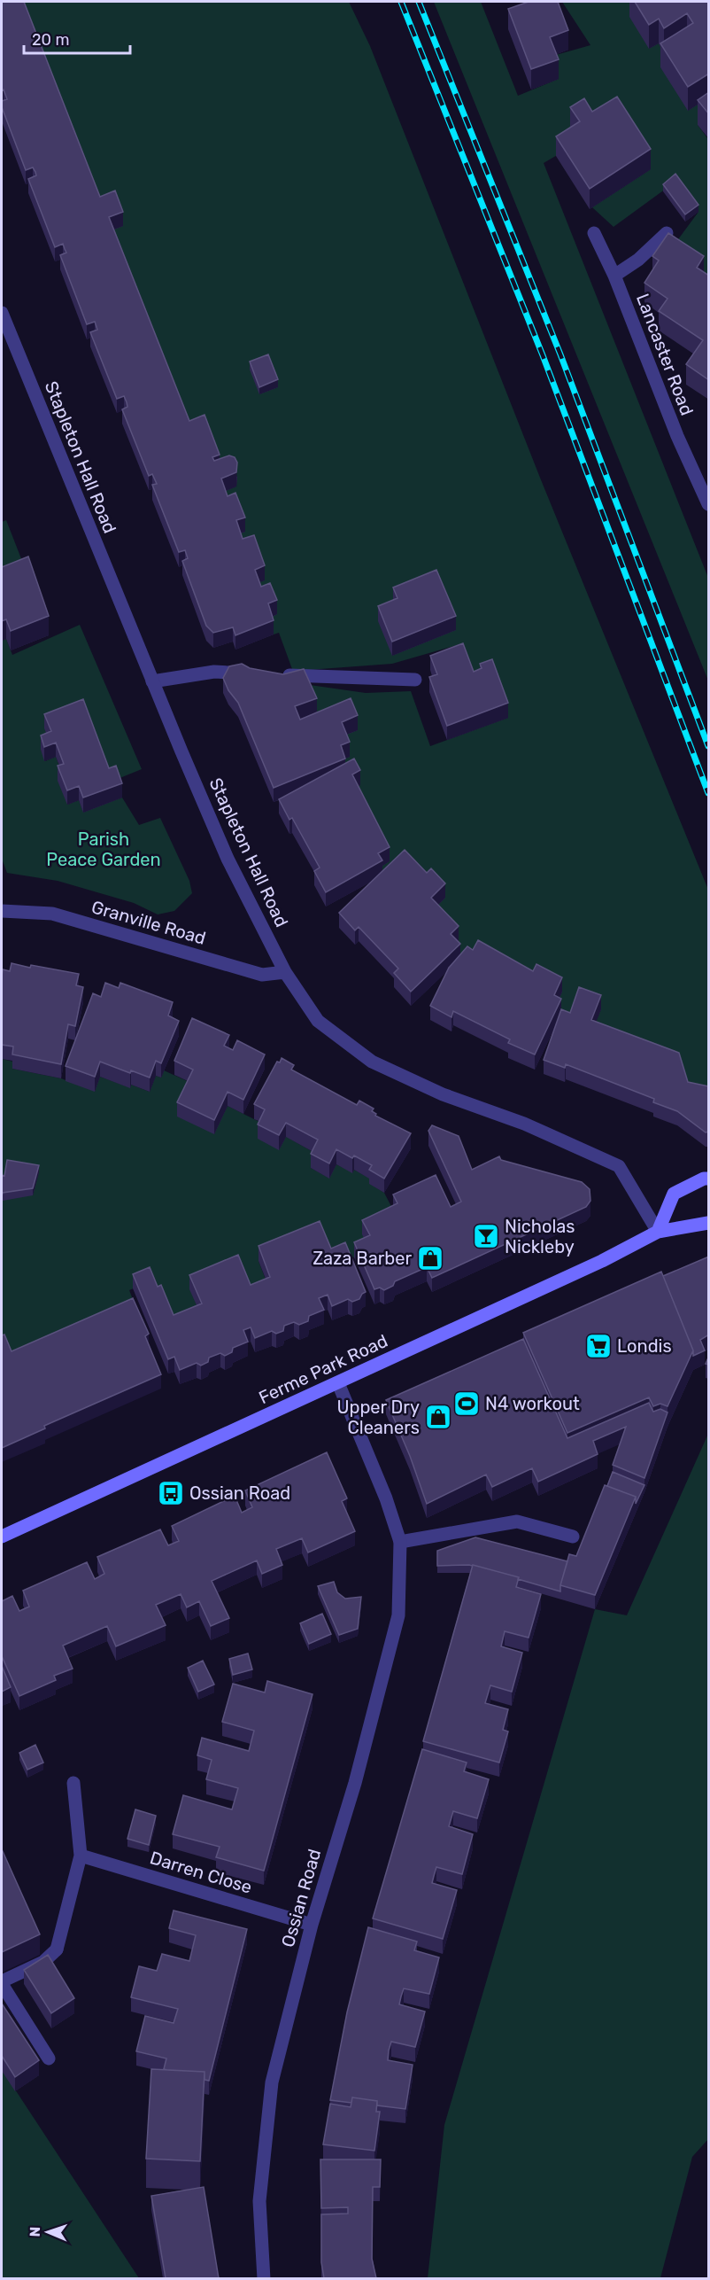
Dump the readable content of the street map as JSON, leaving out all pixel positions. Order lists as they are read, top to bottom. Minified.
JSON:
{"streets":{"street":["Lancaster Road","Stapleton Hall Road","Granville Road","Ferme Park Road","Darren Close","Ossian Road"]},"crossings":[["Stapleton Hall Road","Granville Road"],["Stapleton Hall Road","Ferme Park Road"],["Ferme Park Road","Ossian Road"],["Darren Close","Ossian Road"]],"parks":["Parish Peace Garden"],"places":{"bar":["Nicholas Nickleby"],"shop":["Zaza Barber","Upper Dry Cleaners"],"supermarket":["Londis"],"sports":["N4 workout"],"bus stop":["Ossian Road"]},"scale_bar":"20 m","north":"left"}
